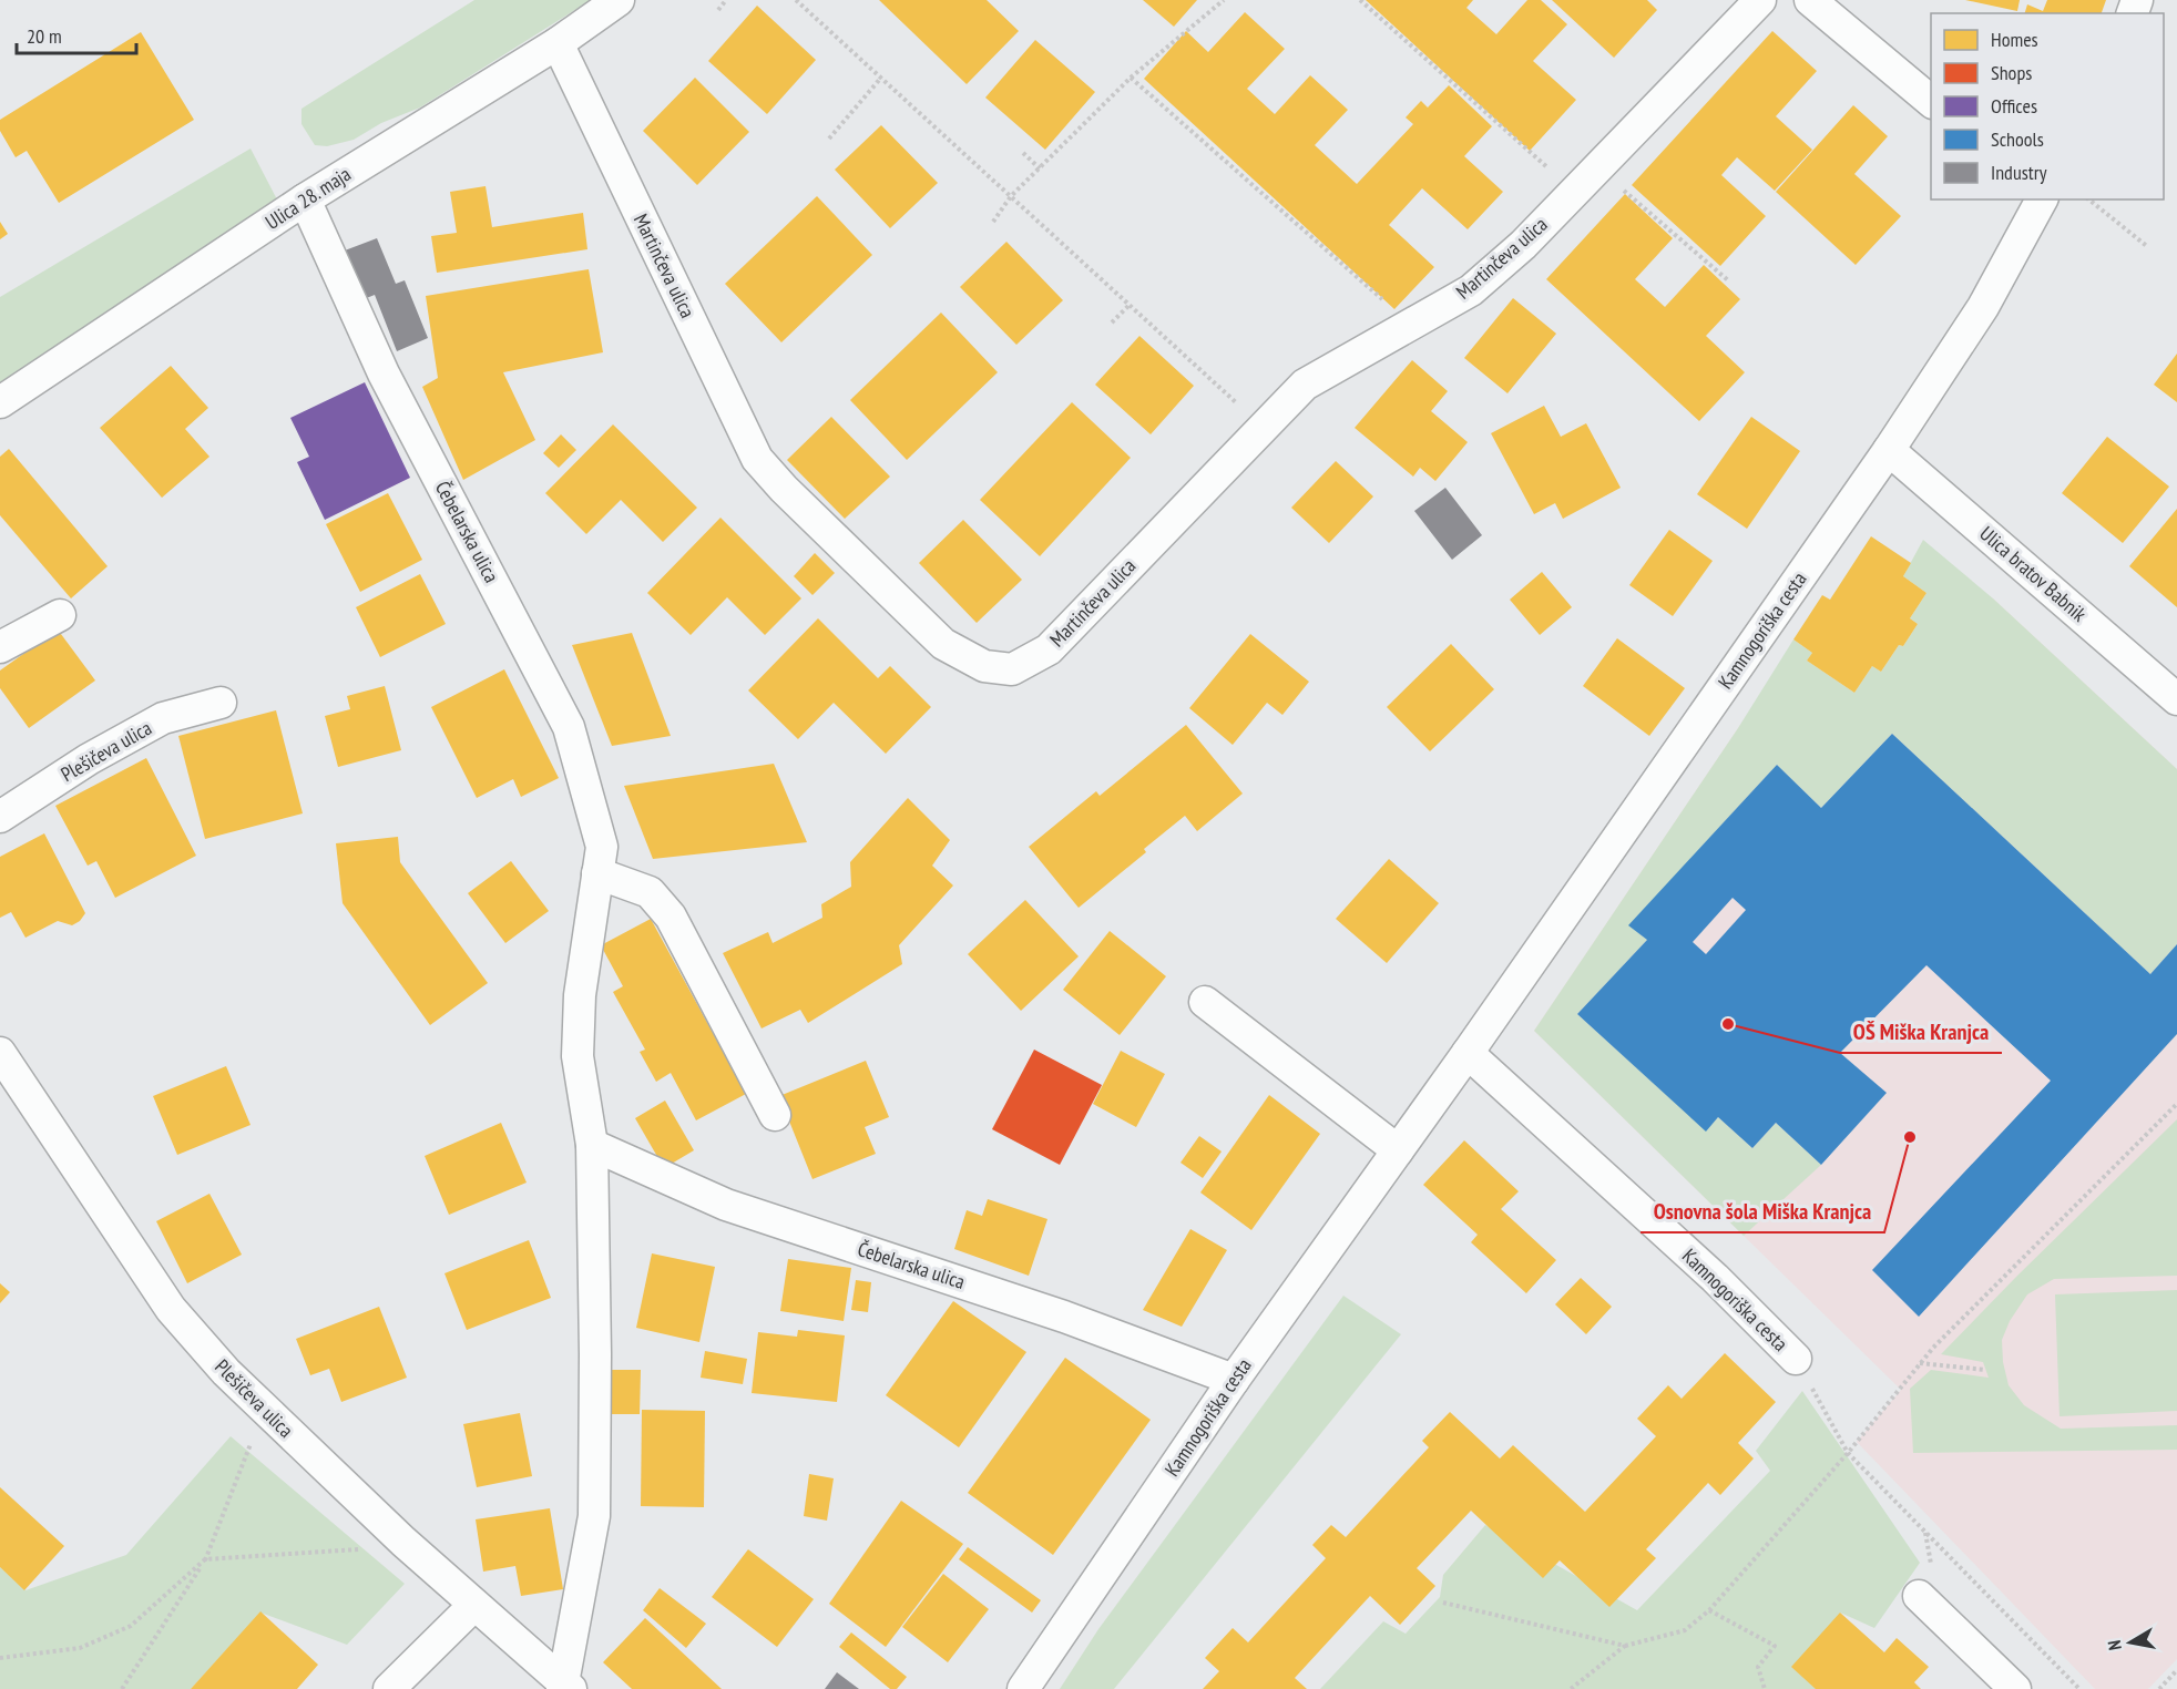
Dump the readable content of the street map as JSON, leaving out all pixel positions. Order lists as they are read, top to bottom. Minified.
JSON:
{"streets":{"street":["Ulica 28. maja","Martinčeva ulica","Čebelarska ulica","Ulica bratov Babnik","Kamnogoriška cesta","Plešičeva ulica"]},"crossings":[["Ulica 28. maja","Martinčeva ulica"],["Ulica 28. maja","Čebelarska ulica"],["Čebelarska ulica","Kamnogoriška cesta"],["Čebelarska ulica","Plešičeva ulica"],["Ulica bratov Babnik","Kamnogoriška cesta"]],"places":["OŠ Miška Kranjca","Osnovna šola Miška Kranjca"],"legend":["Homes","Shops","Offices","Schools","Industry"],"scale_bar":"20 m","north":"left"}
